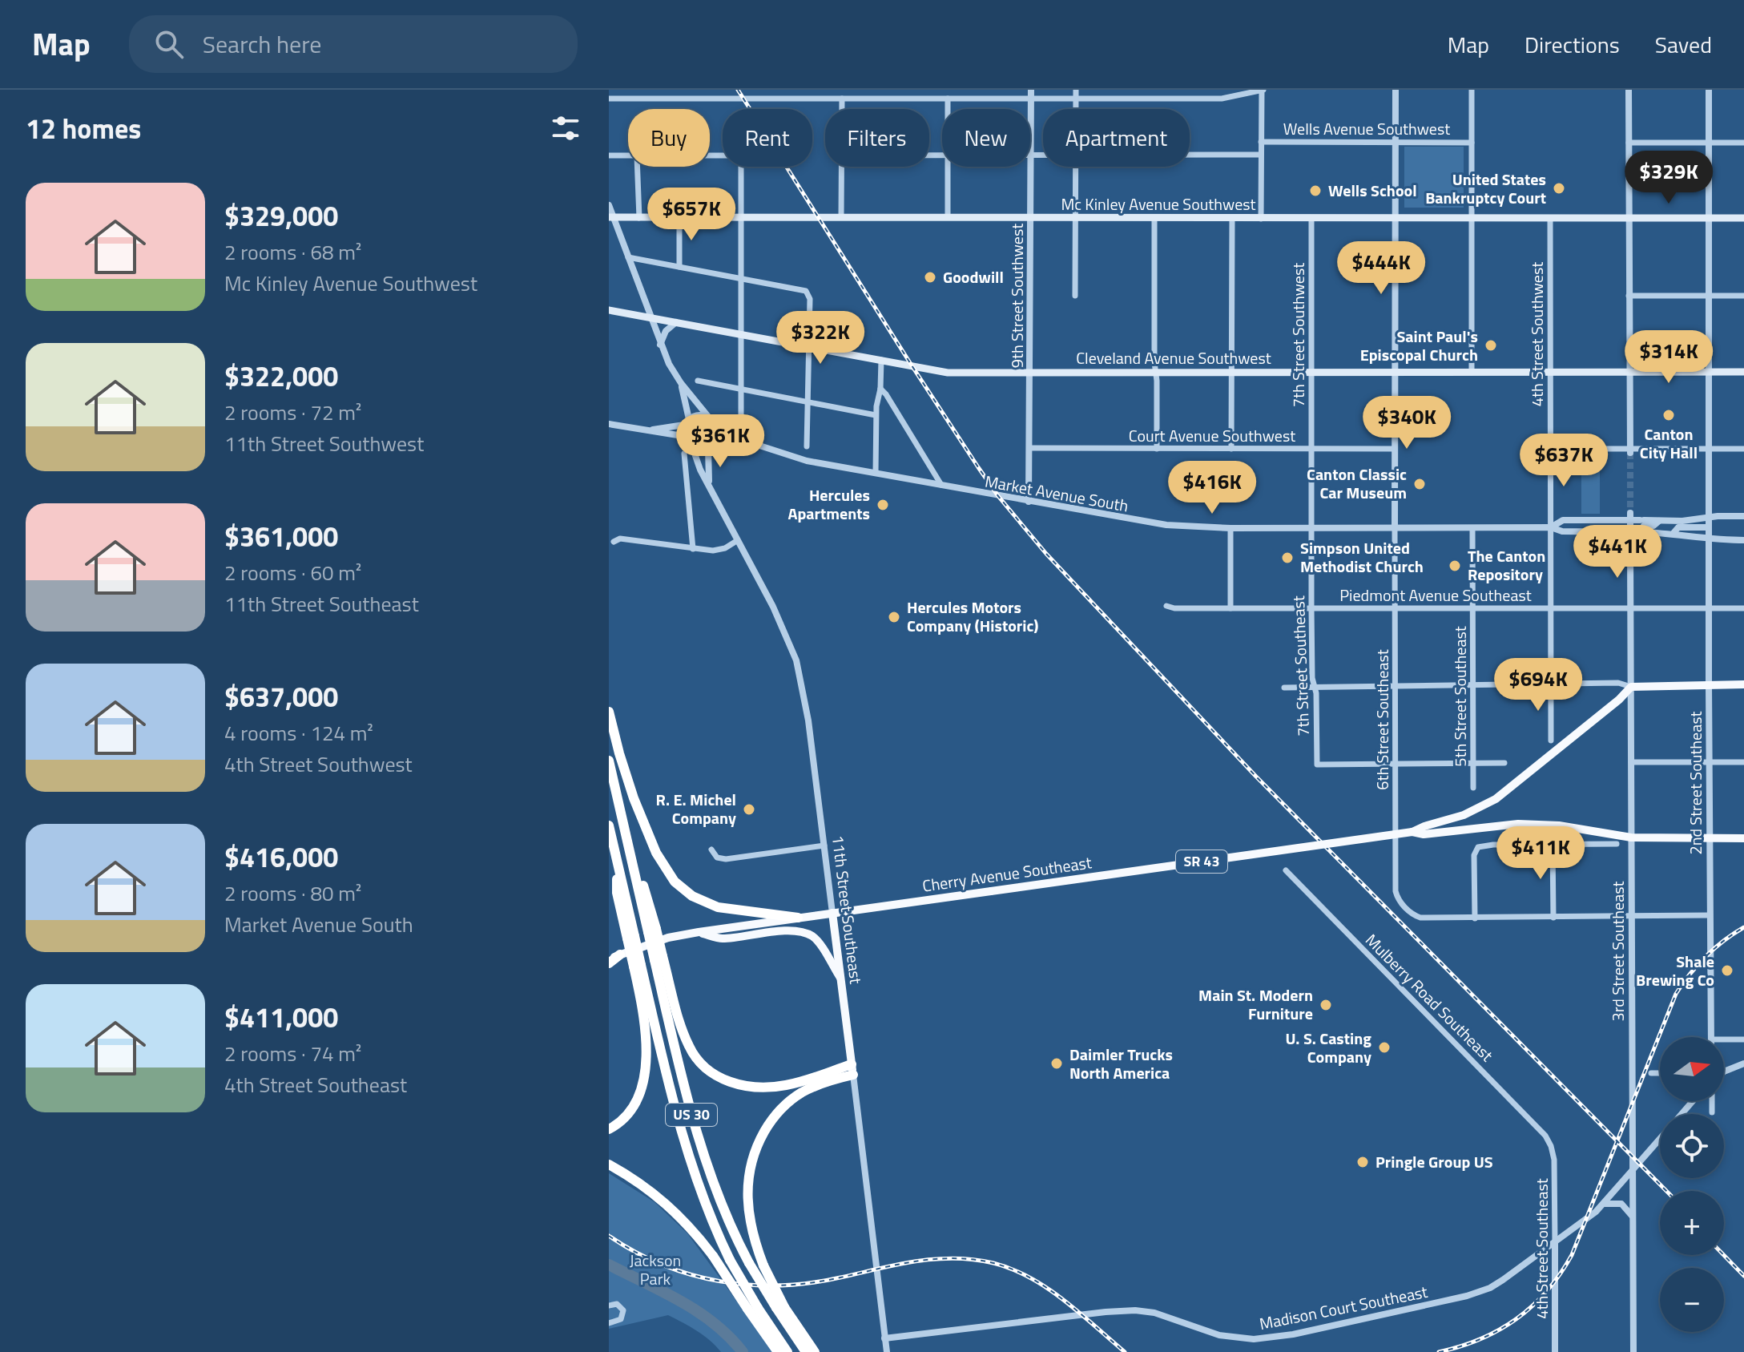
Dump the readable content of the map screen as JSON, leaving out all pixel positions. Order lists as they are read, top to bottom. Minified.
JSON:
{"streets":{"highway":["US 30"],"main road":["Mc Kinley Avenue Southwest","Cleveland Avenue Southwest","SR 43","Cherry Avenue Southeast","11th Street Southeast"],"street":["Wells Avenue Southwest","9th Street Southwest","4th Street Southwest","7th Street Southwest","Court Avenue Southwest","Market Avenue South","Piedmont Avenue Southeast","7th Street Southeast","5th Street Southeast","6th Street Southeast","2nd Street Southeast","3rd Street Southeast","Mulberry Road Southeast","4th Street Southeast","Madison Court Southeast"]},"crossings":[["Mc Kinley Avenue Southwest","9th Street Southwest"],["Mc Kinley Avenue Southwest","4th Street Southwest"],["Mc Kinley Avenue Southwest","7th Street Southwest"],["Mc Kinley Avenue Southwest","2nd Street Southeast"],["9th Street Southwest","Cleveland Avenue Southwest"],["9th Street Southwest","Court Avenue Southwest"],["9th Street Southwest","Market Avenue South"],["4th Street Southwest","Cleveland Avenue Southwest"],["4th Street Southwest","Market Avenue South"],["7th Street Southwest","Cleveland Avenue Southwest"],["7th Street Southwest","Court Avenue Southwest"],["7th Street Southwest","Market Avenue South"],["7th Street Southwest","7th Street Southeast"],["Cleveland Avenue Southwest","2nd Street Southeast"],["Market Avenue South","7th Street Southeast"],["Market Avenue South","5th Street Southeast"],["Market Avenue South","6th Street Southeast"],["Market Avenue South","2nd Street Southeast"],["Market Avenue South","11th Street Southeast"],["Market Avenue South","3rd Street Southeast"],["Piedmont Avenue Southeast","7th Street Southeast"],["Piedmont Avenue Southeast","5th Street Southeast"],["Piedmont Avenue Southeast","6th Street Southeast"],["Piedmont Avenue Southeast","2nd Street Southeast"],["Piedmont Avenue Southeast","3rd Street Southeast"],["7th Street Southeast","6th Street Southeast"],["2nd Street Southeast","Cherry Avenue Southeast"],["Cherry Avenue Southeast","11th Street Southeast"],["Cherry Avenue Southeast","3rd Street Southeast"],["11th Street Southeast","Madison Court Southeast"],["3rd Street Southeast","Madison Court Southeast"],["Mulberry Road Southeast","4th Street Southeast"],["4th Street Southeast","Madison Court Southeast"]],"parks":["Jackson Park"],"places":["United States Bankruptcy Court","Wells School","Goodwill","Saint Paul's Episcopal Church","Canton City Hall","Canton Classic Car Museum","Hercules Apartments","Simpson United Methodist Church","The Canton Repository","Hercules Motors Company (Historic)","R. E. Michel Company","Shale Brewing Co","Main St. Modern Furniture","U. S. Casting Company","Daimler Trucks North America","Pringle Group US"],"north":"right","page":{"header":"Map","search":"Search here","nav":["Map","Directions","Saved"],"heading":"12 homes","chip":["Buy","Rent","Filters","New","Apartment"],"price":["$329K","$657K","$444K","$322K","$314K","$340K","$361K","$637K","$416K","$441K","$694K","$411K"],"list":[{"name":"$329,000","note":"2 rooms · 68 m² · Mc Kinley Avenue Southwest"},{"name":"$322,000","note":"2 rooms · 72 m² · 11th Street Southwest"},{"name":"$361,000","note":"2 rooms · 60 m² · 11th Street Southeast"},{"name":"$637,000","note":"4 rooms · 124 m² · 4th Street Southwest"},{"name":"$416,000","note":"2 rooms · 80 m² · Market Avenue South"},{"name":"$411,000","note":"2 rooms · 74 m² · 4th Street Southeast"}],"map_buttons":["+","−"]}}
